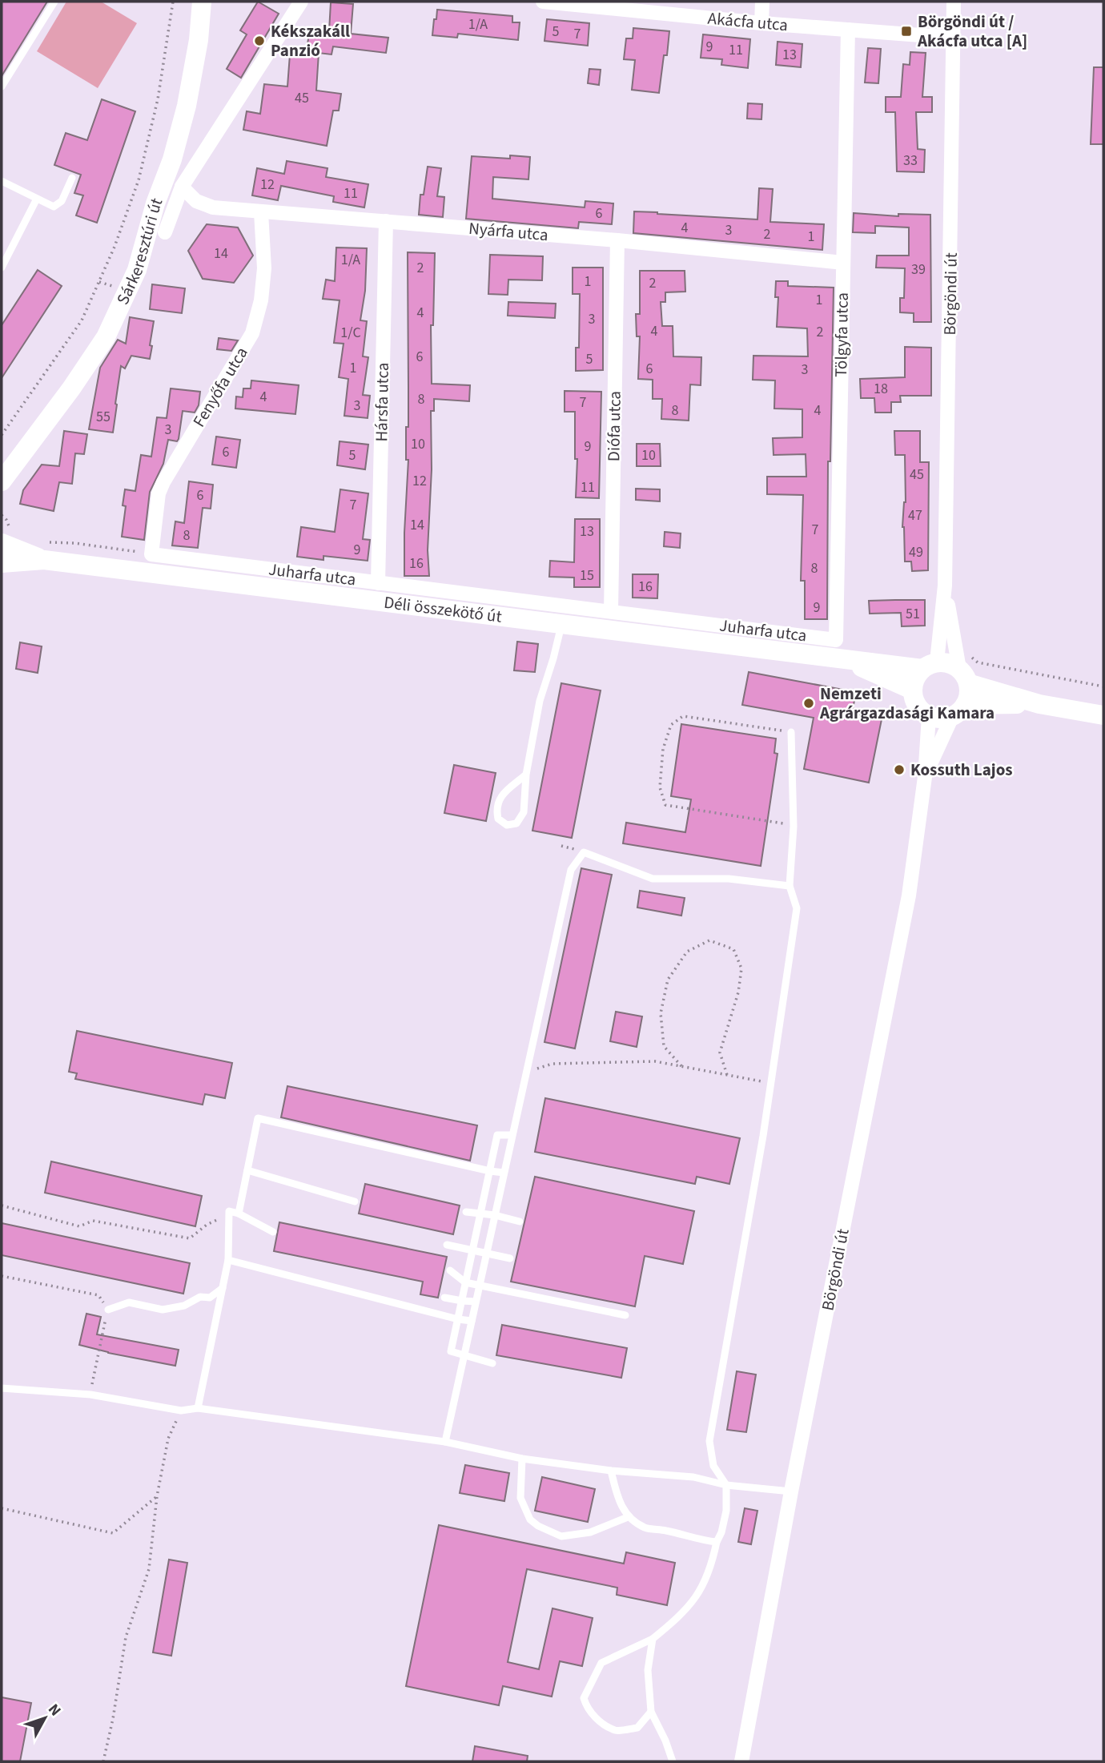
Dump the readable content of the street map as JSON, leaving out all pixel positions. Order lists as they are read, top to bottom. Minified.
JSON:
{"streets":{"main road":["Sárkeresztúri út","Déli összekötő út"],"street":["Akácfa utca","Nyárfa utca","Börgöndi út","Tölgyfa utca","Fenyőfa utca","Hársfa utca","Diófa utca","Juharfa utca"]},"crossings":[["Akácfa utca","Börgöndi út"],["Akácfa utca","Tölgyfa utca"],["Nyárfa utca","Sárkeresztúri út"],["Nyárfa utca","Tölgyfa utca"],["Nyárfa utca","Fenyőfa utca"],["Nyárfa utca","Hársfa utca"],["Nyárfa utca","Diófa utca"],["Börgöndi út","Déli összekötő út"],["Tölgyfa utca","Juharfa utca"],["Tölgyfa utca","Déli összekötő út"],["Fenyőfa utca","Juharfa utca"],["Hársfa utca","Juharfa utca"],["Diófa utca","Juharfa utca"],["Juharfa utca","Déli összekötő út"]],"places":{"transit":["Börgöndi út / Akácfa utca [A]"],"other":["Kékszakáll Panzió","Nemzeti Agrárgazdasági Kamara","Kossuth Lajos"]},"house_numbers":["1/A","5","7","9","11","13","45","33","12","11","6","4","3","2","1","14","1/A","2","39","1","2","1","4","3","4","2","1/C","6","5","1","6","3","18","4","8","7","3","8","4","55","3","10","9","6","5","10","45","12","11","6","7","47","14","7","13","8","9","49","16","8","15","16","9","51"],"north":"top right"}
